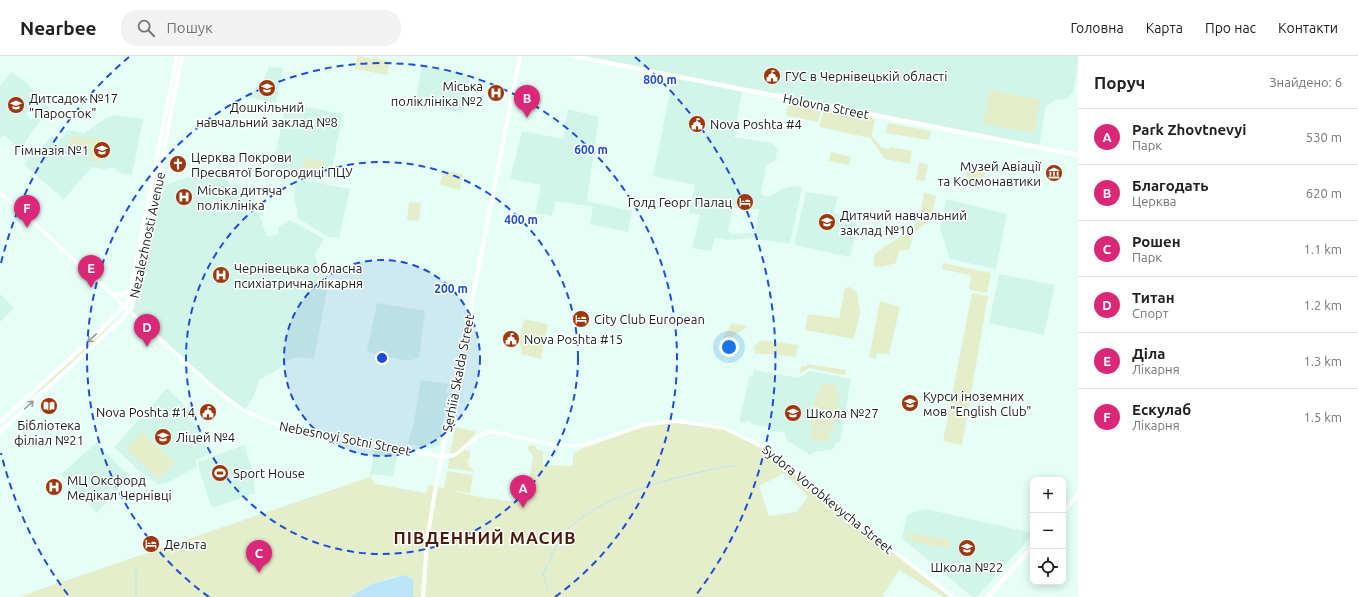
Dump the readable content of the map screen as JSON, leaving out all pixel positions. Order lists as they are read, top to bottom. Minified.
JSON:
{"streets":{"main road":["Holovna Street","Nezalezhnosti Avenue","Serhiia Skalda Street"],"street":["Nebesnoyi Sotni Street","Sydora Vorobkevycha Street"]},"crossings":[["Nezalezhnosti Avenue","Nebesnoyi Sotni Street"],["Serhiia Skalda Street","Nebesnoyi Sotni Street"],["Serhiia Skalda Street","Sydora Vorobkevycha Street"],["Nebesnoyi Sotni Street","Sydora Vorobkevycha Street"]],"districts":["ПІВДЕННИЙ МАСИВ"],"places":{"public building":["ГУС в Чернівецькій області","Nova Poshta #4","Nova Poshta #15","Nova Poshta #14"],"school or university":["Дошкільний навчальний заклад №8","Дитсадок №17 \"Паросток\"","Гімназія №1","Дитячий навчальний заклад №10","Курси іноземних мов \"English Club\"","Школа №27","Ліцей №4","Школа №22"],"hospital":["Міська поліклініка №2","Міська дитяча поліклініка","Чернівецька обласна психіатрична лікарня","МЦ Оксфорд Медікал Чернівці"],"church":["Церква Покрови Пресвятої Богородиці ПЦУ"],"museum":["Музей Авіації та Космонавтики"],"hotel":["Голд Георг Палац","City Club European","Дельта"],"library":["Бібліотека філіал №21"],"sports":["Sport House"]},"page":{"header":"Nearbee","search":"Пошук","nav":["Головна","Карта","Про нас","Контакти"],"heading":["Поруч","Знайдено: 6"],"pins":["B","F","E","D","A","C"],"list":[{"mark":"A","name":"Park Zhovtnevyi","note":"Парк","value":"530 m"},{"mark":"B","name":"Благодать","note":"Церква","value":"620 m"},{"mark":"C","name":"Рошен","note":"Парк","value":"1.1 km"},{"mark":"D","name":"Титан","note":"Спорт","value":"1.2 km"},{"mark":"E","name":"Діла","note":"Лікарня","value":"1.3 km"},{"mark":"F","name":"Ескулаб","note":"Лікарня","value":"1.5 km"}],"map_buttons":["+","−"]},"rings":["800 m","600 m","400 m","200 m"]}
